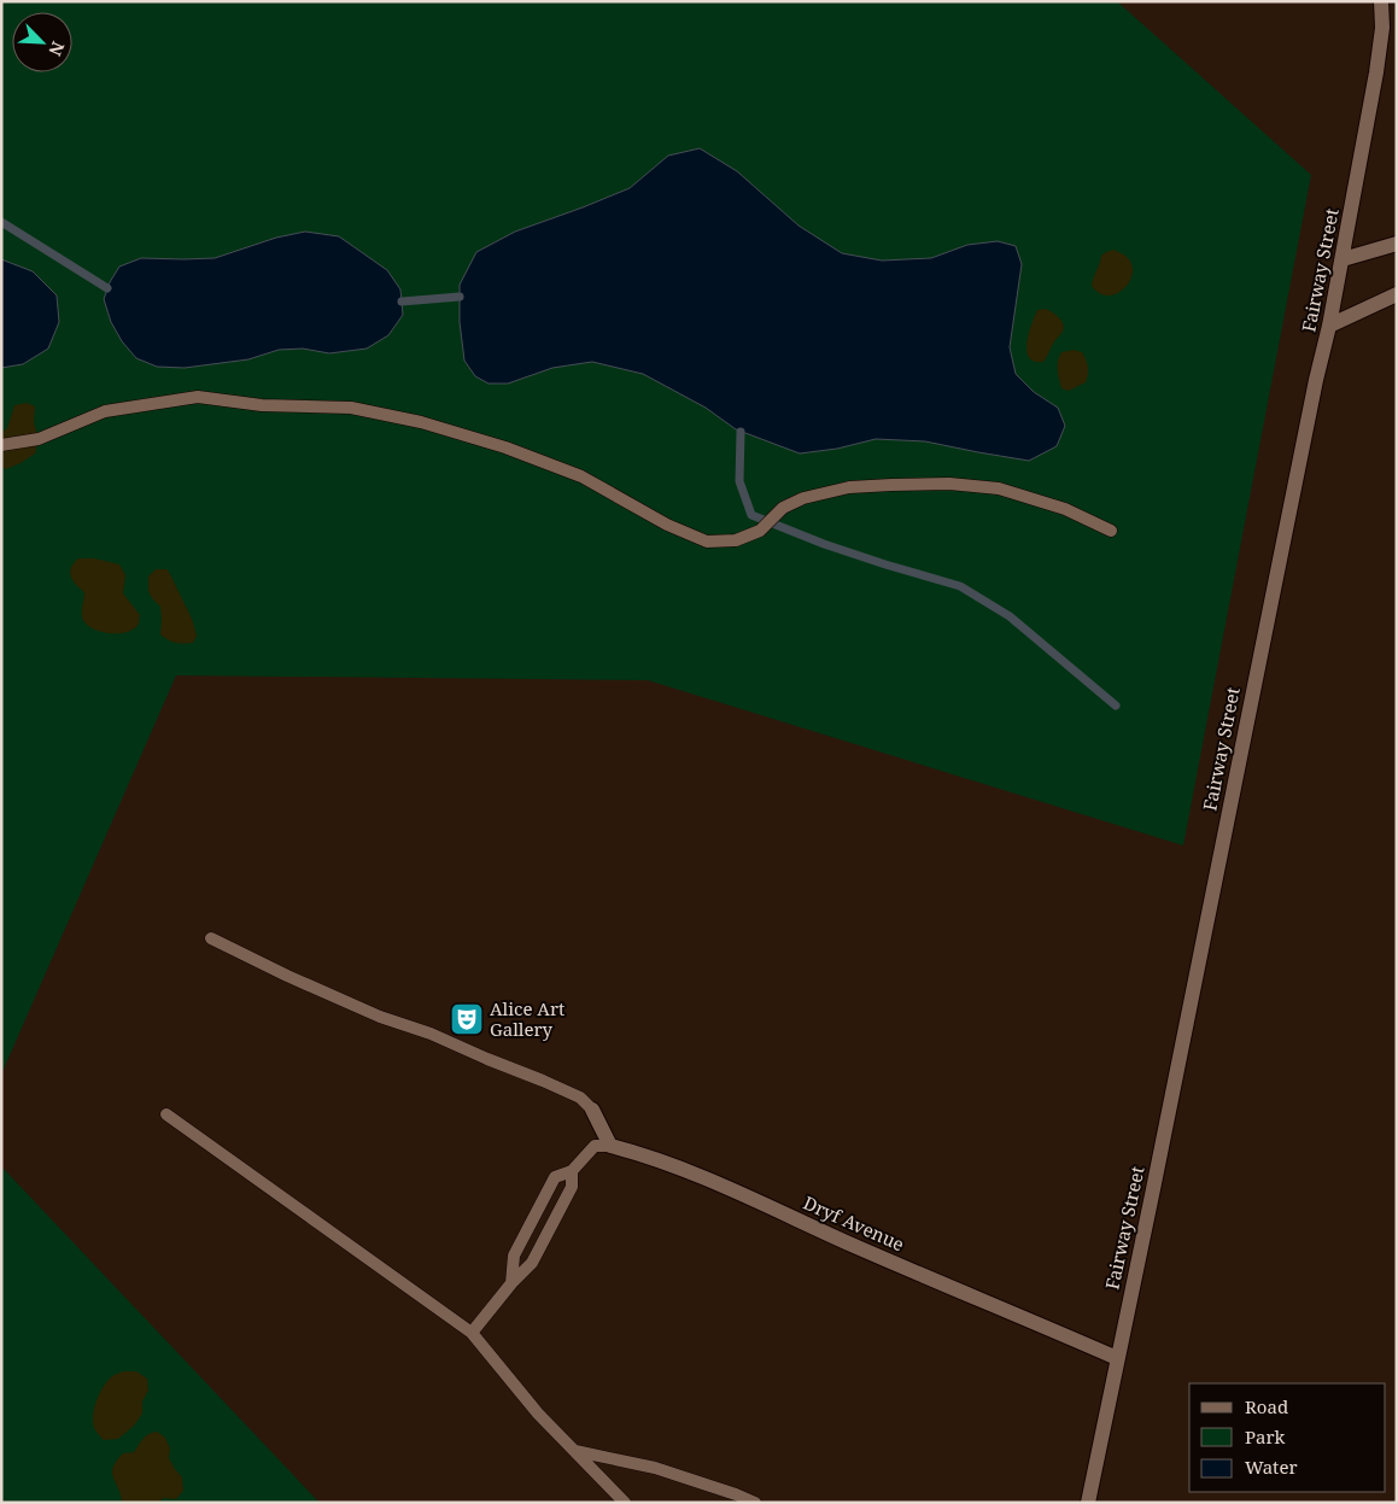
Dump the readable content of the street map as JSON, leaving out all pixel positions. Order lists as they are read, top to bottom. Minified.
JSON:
{"streets":{"street":["Fairway Street","Dryf Avenue"]},"crossings":[["Fairway Street","Dryf Avenue"]],"places":{"theatre":["Alice Art Gallery"]},"legend":["Road","Park","Water"],"north":"bottom right"}
